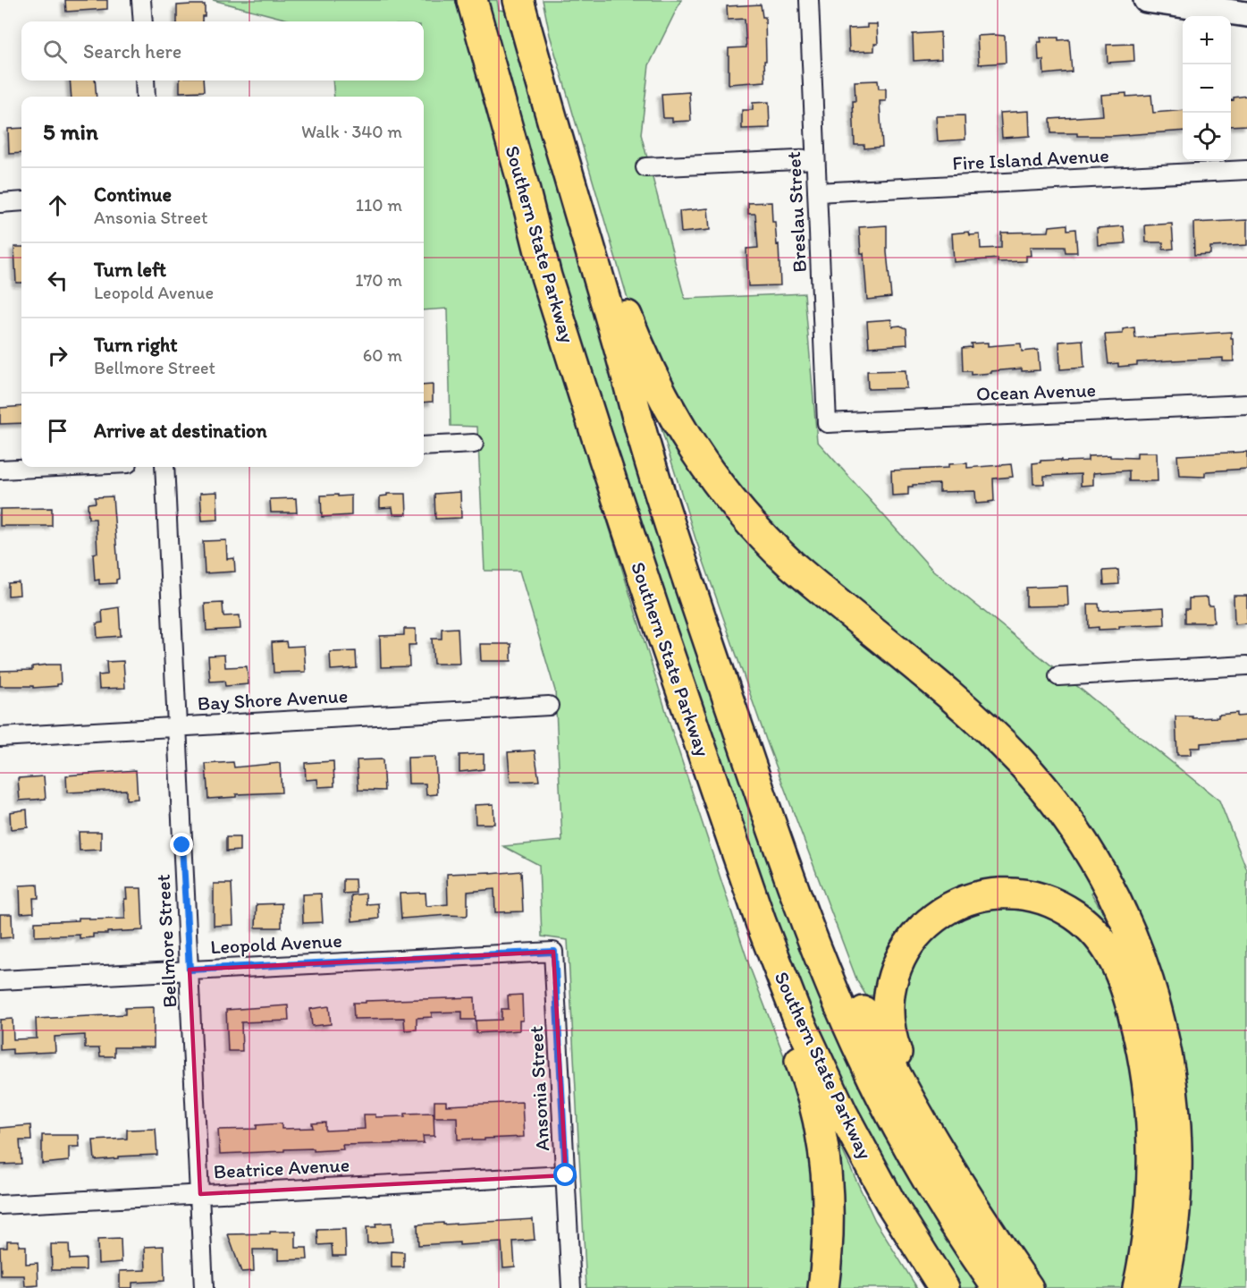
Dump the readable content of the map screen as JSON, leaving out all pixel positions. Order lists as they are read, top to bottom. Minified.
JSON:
{"streets":{"highway":["Southern State Parkway"],"street":["Fire Island Avenue","Breslau Street","Ocean Avenue","Bay Shore Avenue","Bellmore Street","Leopold Avenue","Ansonia Street","Beatrice Avenue"]},"crossings":[["Fire Island Avenue","Breslau Street"],["Breslau Street","Ocean Avenue"],["Bay Shore Avenue","Bellmore Street"],["Bellmore Street","Leopold Avenue"],["Bellmore Street","Beatrice Avenue"],["Leopold Avenue","Ansonia Street"],["Ansonia Street","Beatrice Avenue"]],"page":{"map_buttons":["+","−"],"search":"Search here","heading":["5 min","Walk · 340 m"],"list":[["Continue","Ansonia Street","110 m"],["Turn left","Leopold Avenue","170 m"],["Turn right","Bellmore Street","60 m"],"Arrive at destination"]}}
